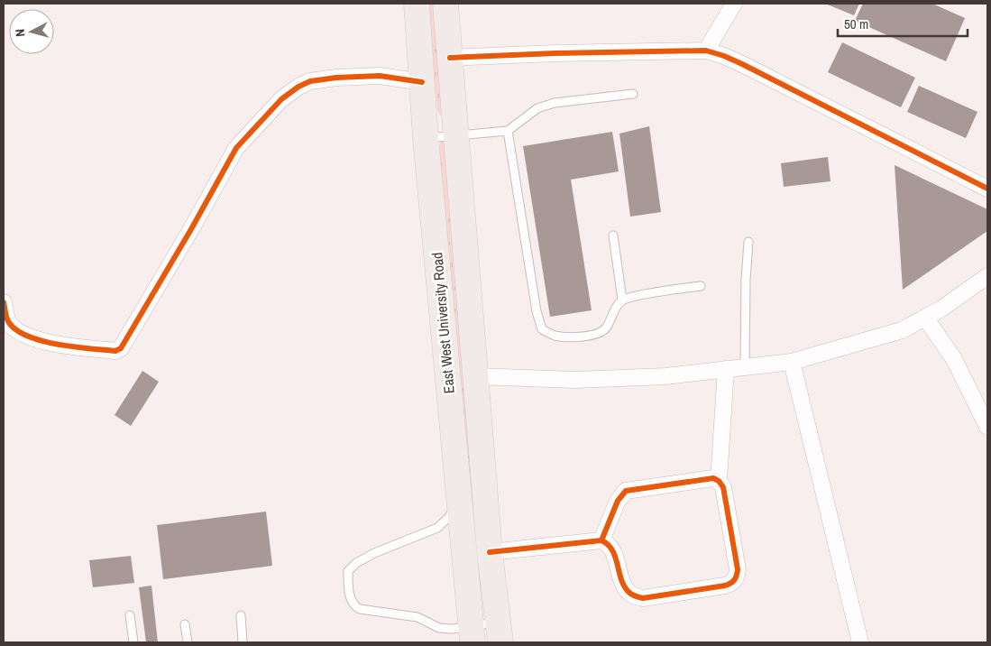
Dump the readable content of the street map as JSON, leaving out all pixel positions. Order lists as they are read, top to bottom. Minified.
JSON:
{"streets":{"main road":["East West University Road"]},"scale_bar":"50 m","north":"left"}
